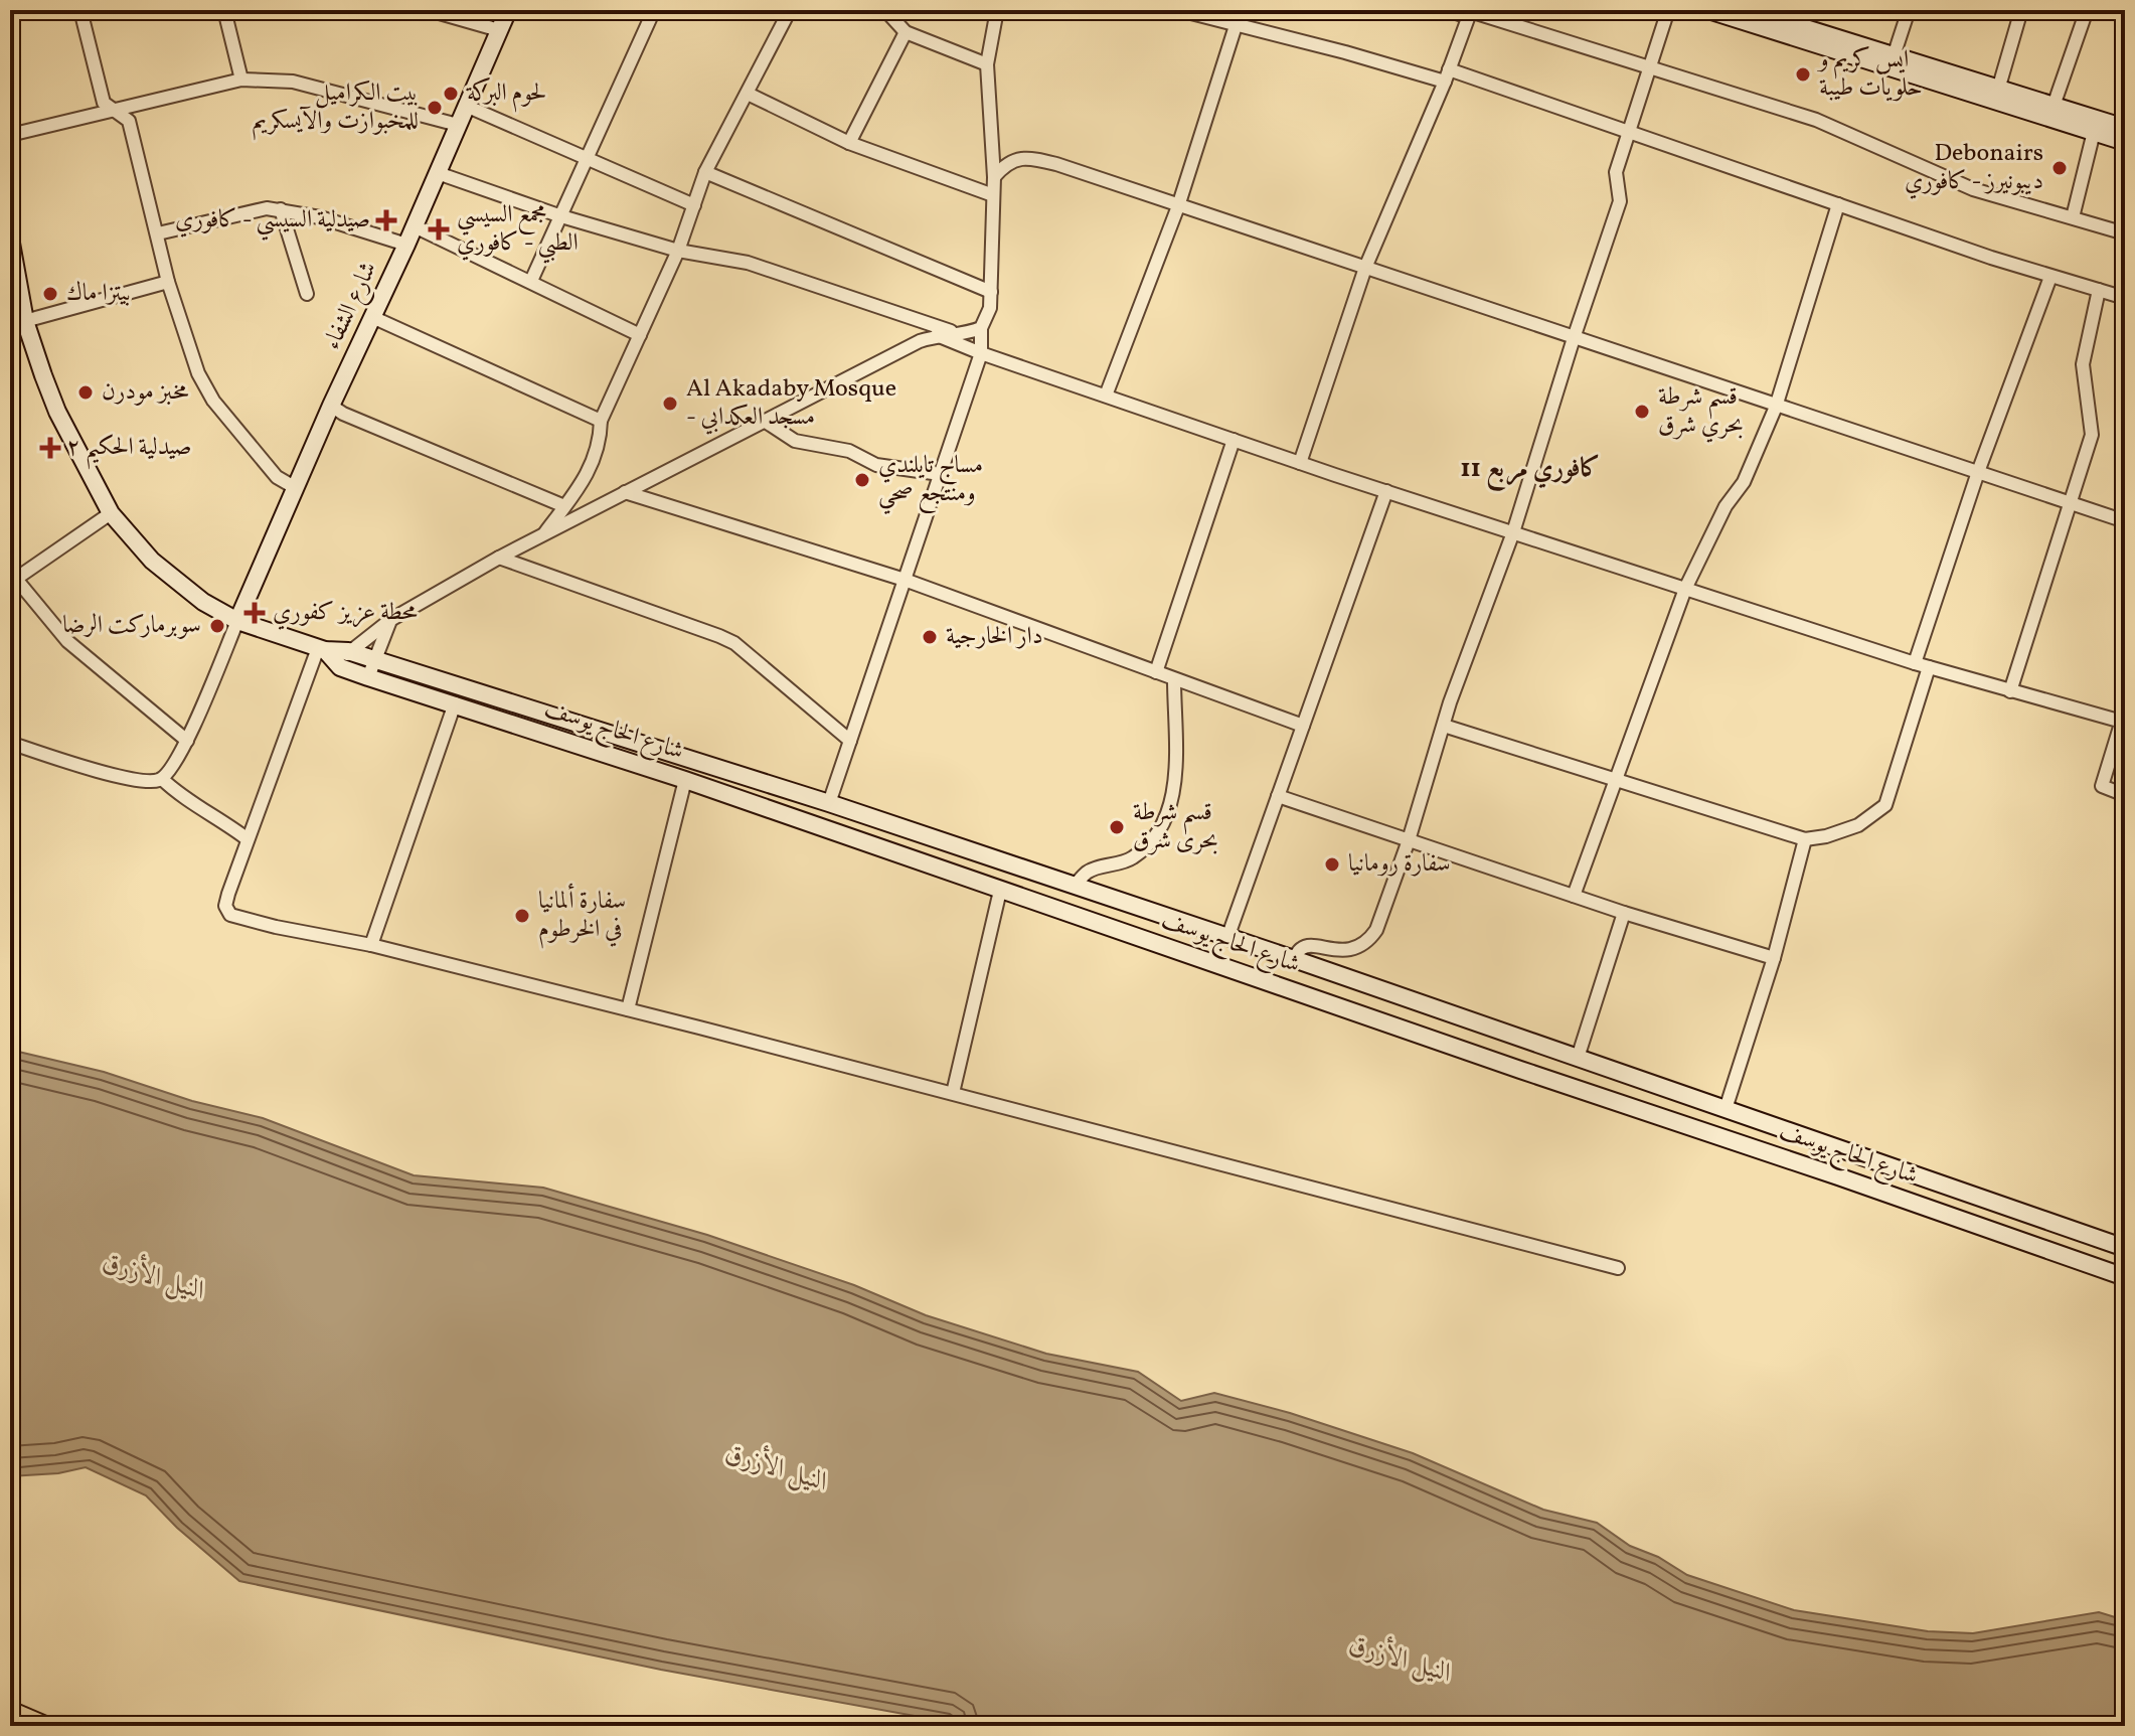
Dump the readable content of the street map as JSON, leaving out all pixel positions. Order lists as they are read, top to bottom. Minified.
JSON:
{"streets":{"main road":["شارع الشفاء","شارع الحاج يوسف"]},"crossings":[["شارع الشفاء","شارع الحاج يوسف"]],"districts":["كافوري مربع 11"],"water":["النيل الأزرق"],"places":{"other":["ايس كريم و حلويات طيبة","لحوم البركة","بيت الكراميل للمخبوازت والآيسكريم","Debonairs ديبونيرز - كافوري","بيتزا ماك","مخبز مودرن","Al Akadaby Mosque - مسجد العكدابي","قسم شرطة بحري شرق","مساج تايلندي ومنتجع صحي","سوبرماركت الرضا","دار الخارجية","قسم شرطة بحرى شرق","سفارة رومانيا","سفارة ألمانيا في الخرطوم"],"health":["صيدلية السيسي - كافوري","مجمع السيسي الطبي - كافوري","صيدلية الحكيم ٢","محطة عزيز كفوري"]}}
